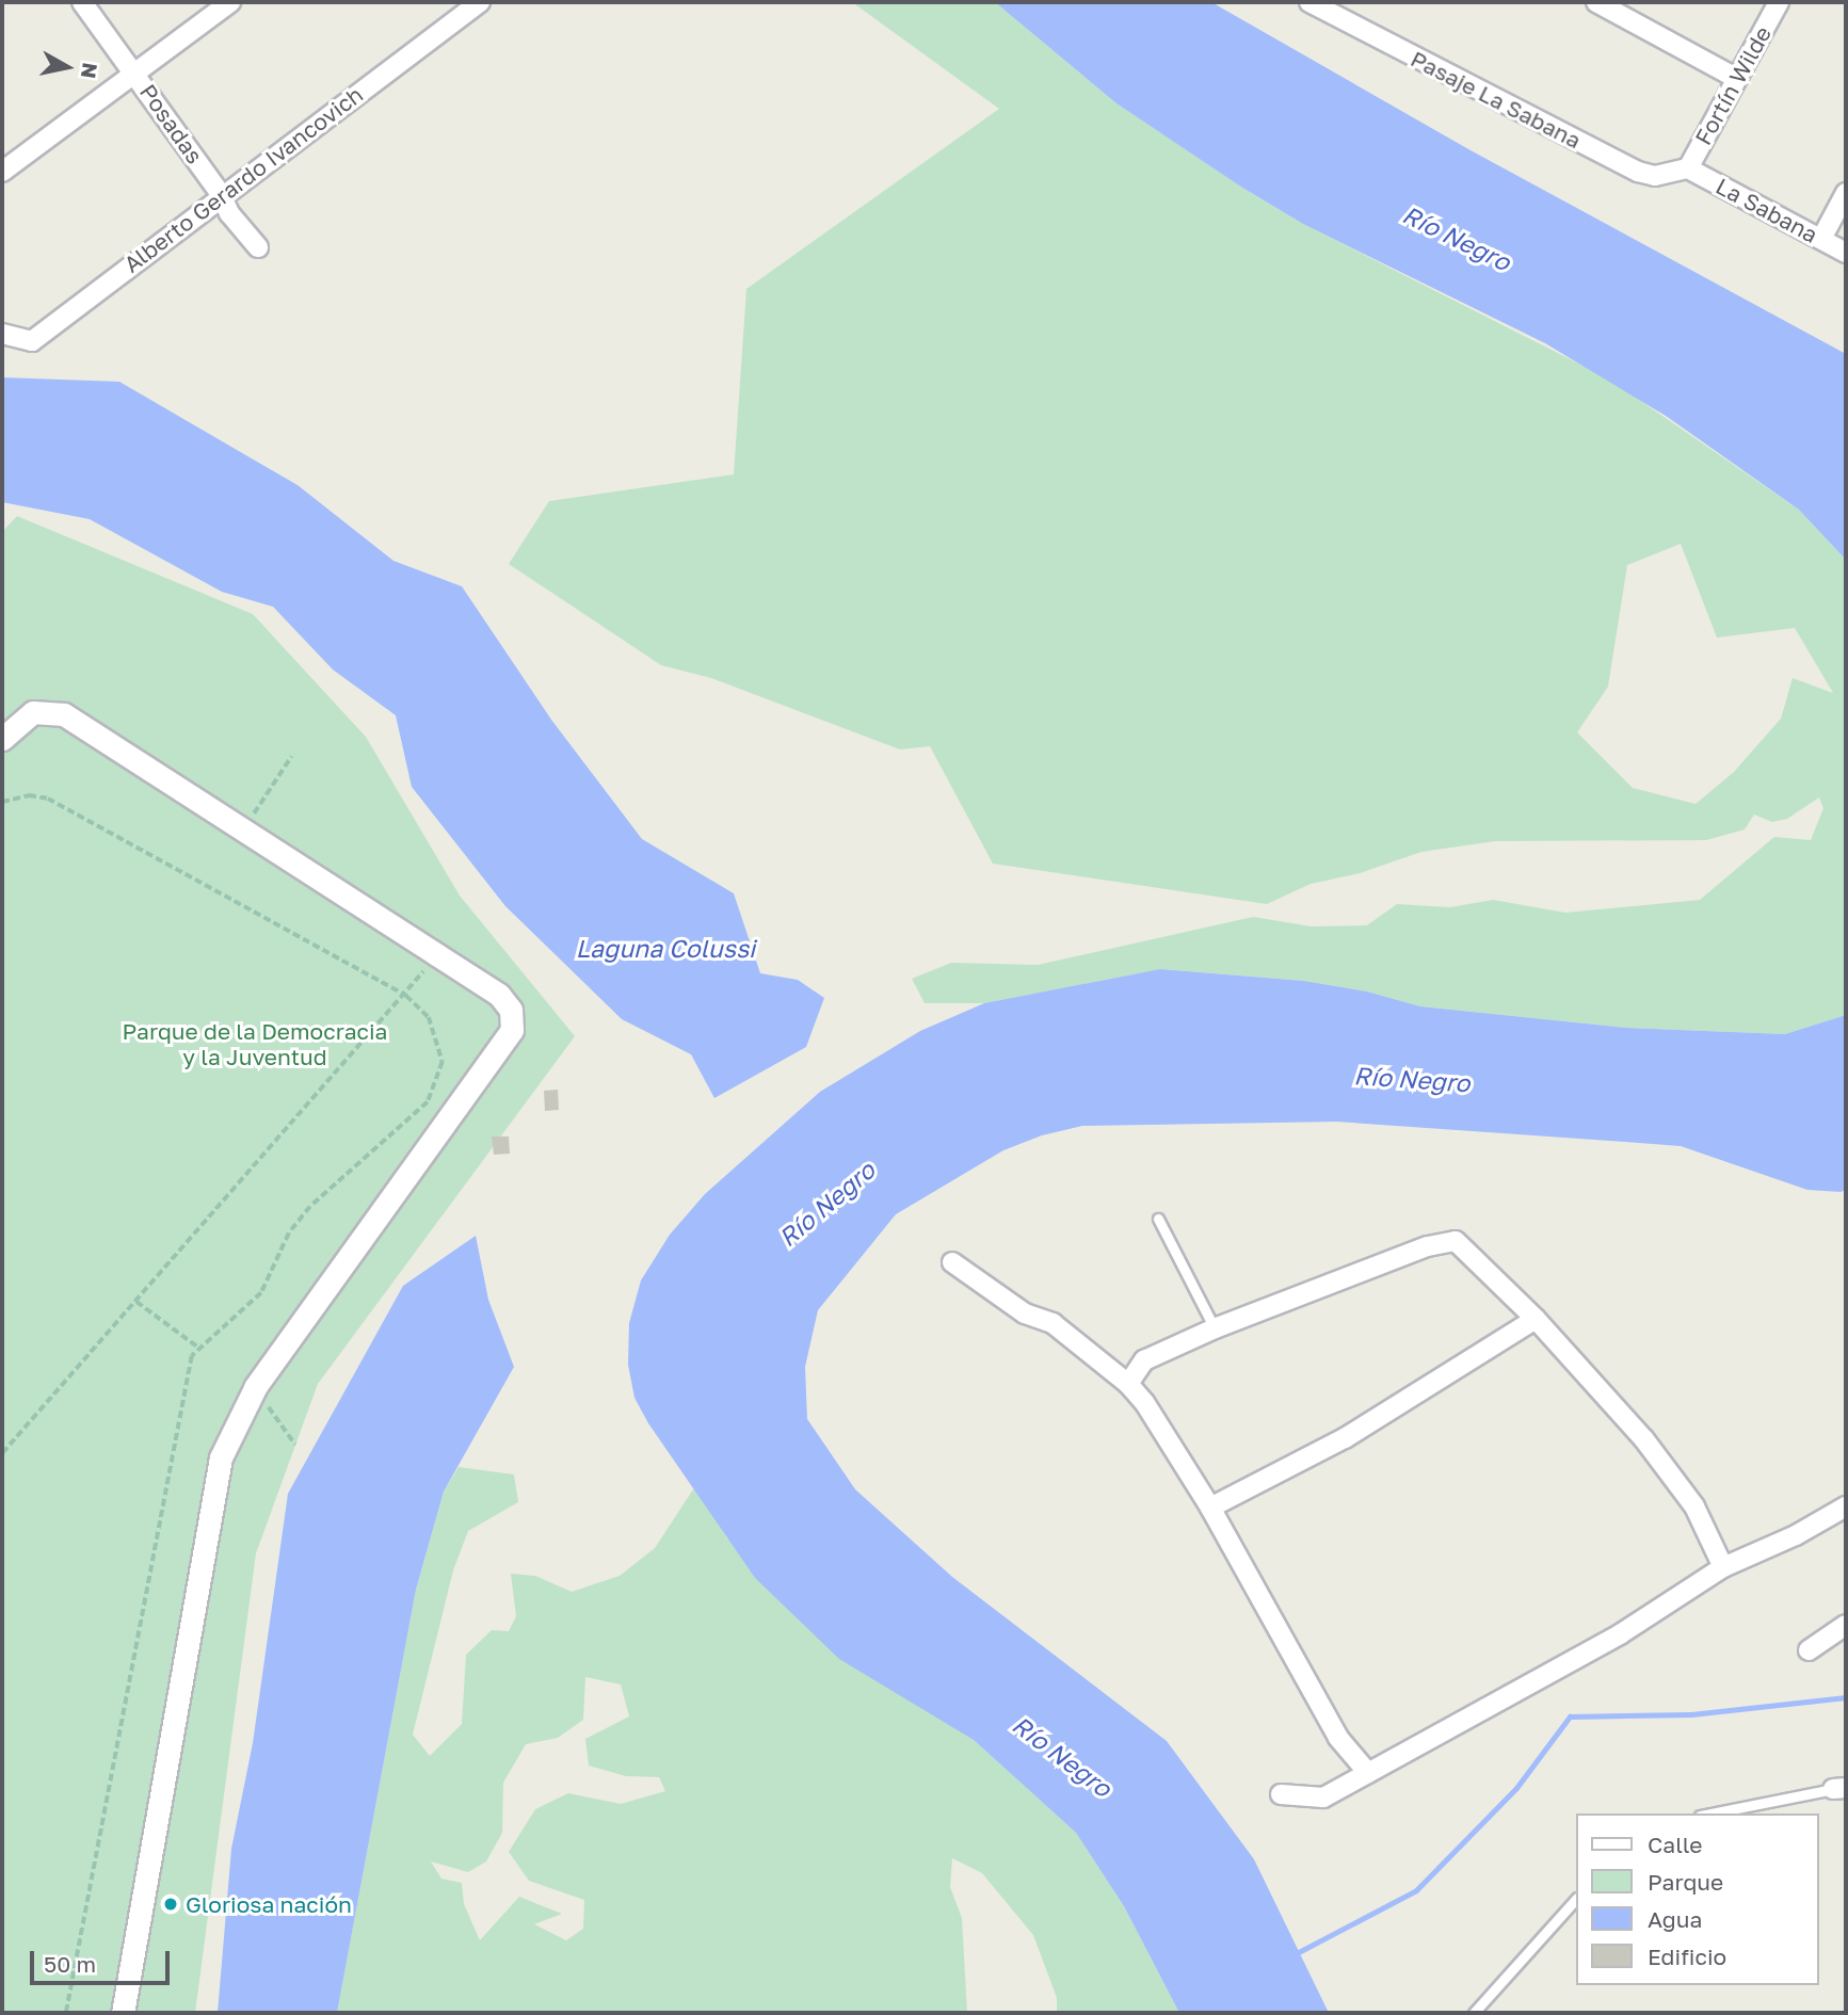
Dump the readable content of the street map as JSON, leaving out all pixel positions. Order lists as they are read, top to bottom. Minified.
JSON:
{"streets":{"street":["Fortín Wilde","Pasaje La Sabana","Posadas","Alberto Gerardo Ivancovich","La Sabana"]},"crossings":[["Fortín Wilde","Pasaje La Sabana"],["Fortín Wilde","La Sabana"],["Pasaje La Sabana","La Sabana"],["Posadas","Alberto Gerardo Ivancovich"]],"water":["Río Negro","Laguna Colussi"],"parks":["Parque de la Democracia y la Juventud"],"places":["Gloriosa nación"],"legend":["Calle","Parque","Agua","Edificio"],"scale_bar":"50 m","north":"right"}
